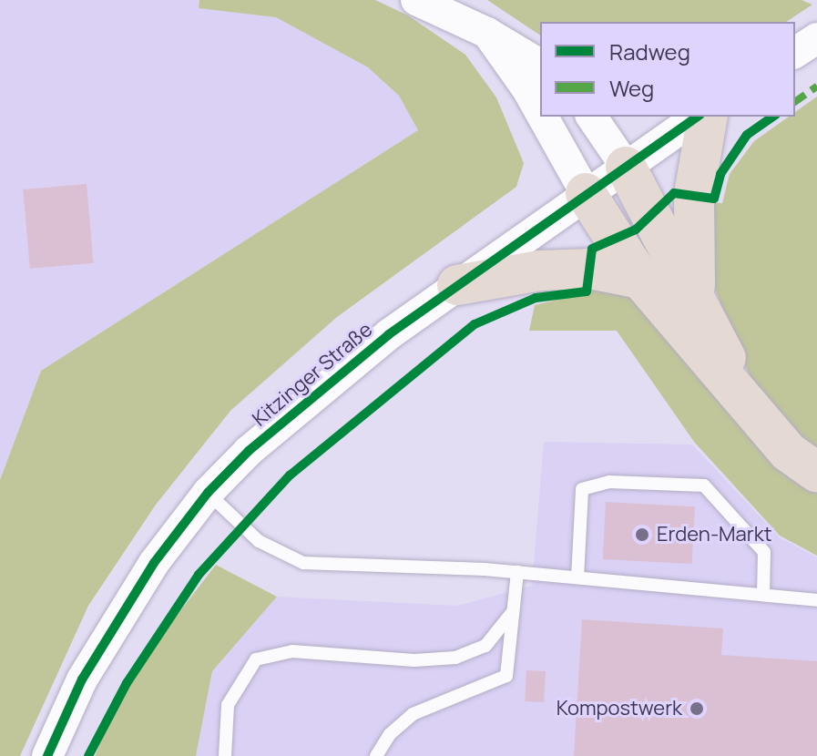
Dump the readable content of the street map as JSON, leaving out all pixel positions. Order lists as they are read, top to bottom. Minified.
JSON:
{"streets":{"street":["Kitzinger Straße"]},"places":["Erden-Markt","Kompostwerk"],"legend":["Radweg","Weg"]}
